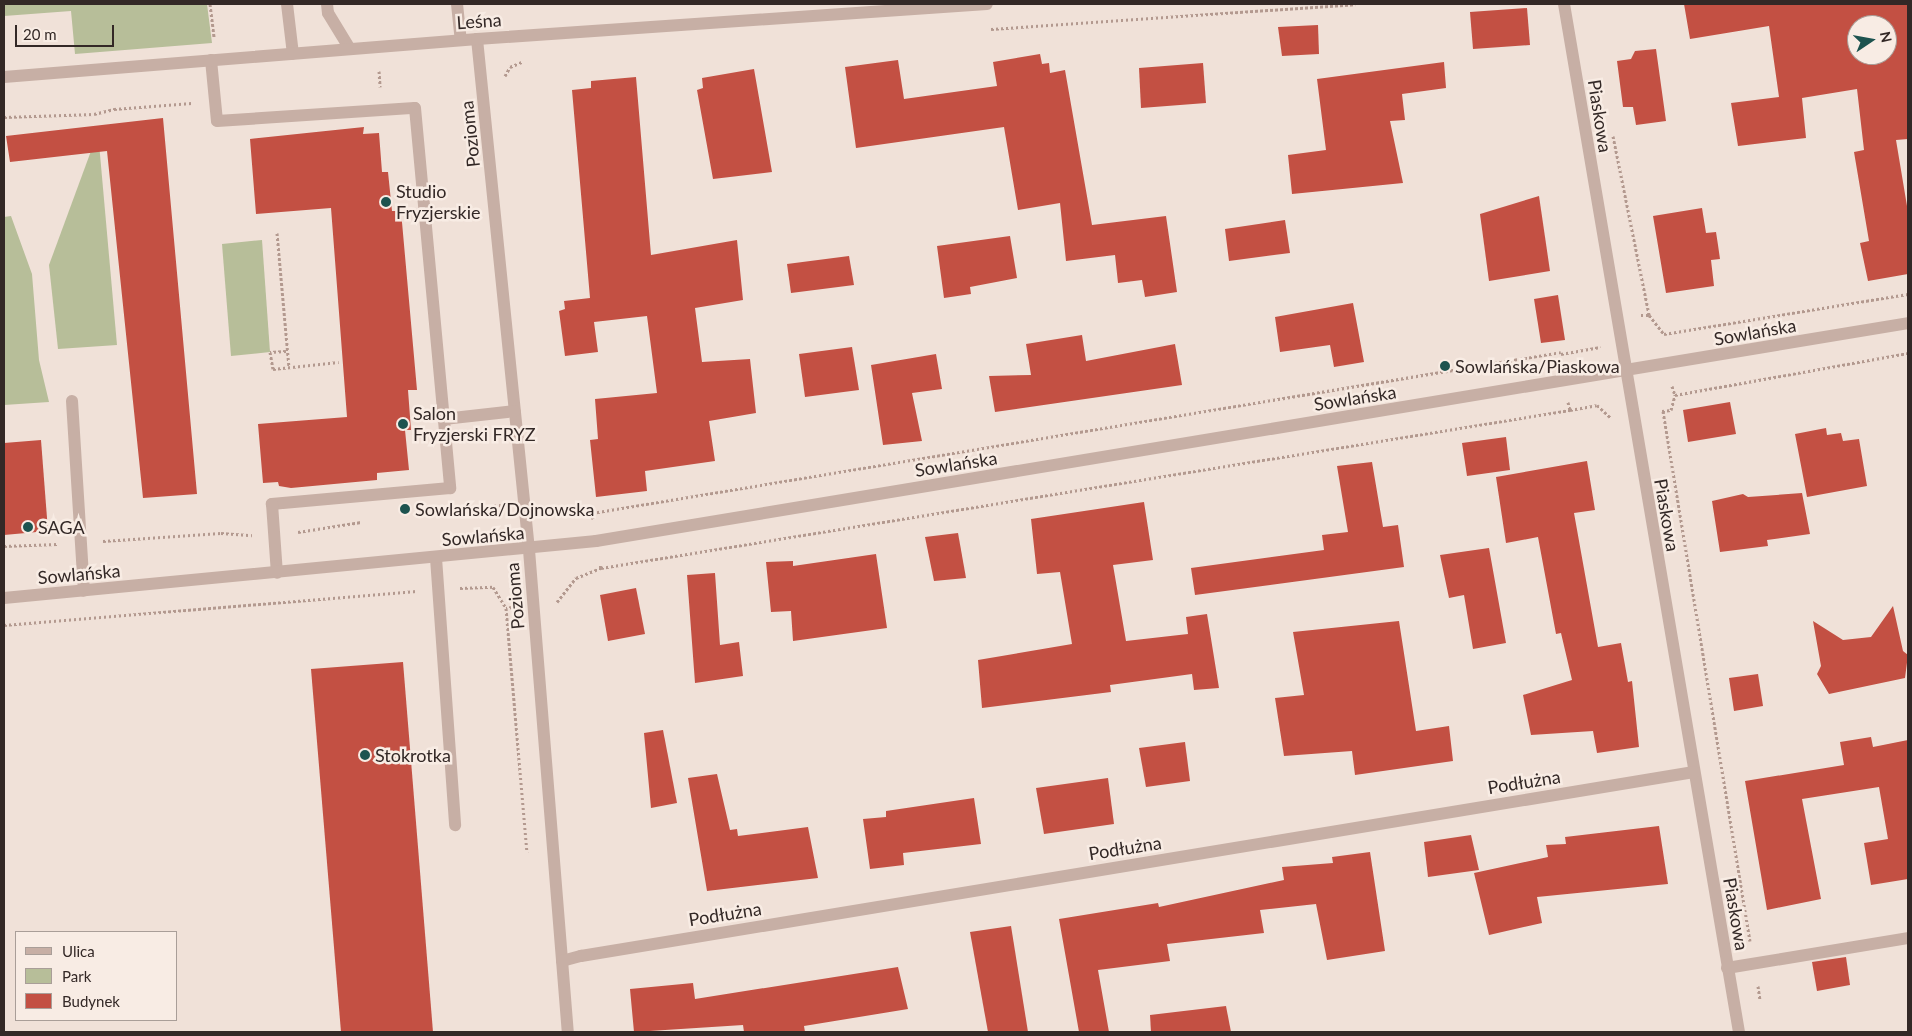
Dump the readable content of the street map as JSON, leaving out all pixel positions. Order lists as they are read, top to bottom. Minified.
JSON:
{"streets":{"street":["Leśna","Piaskowa","Pozioma","Sowlańska","Podłużna"]},"crossings":[["Leśna","Pozioma"],["Piaskowa","Sowlańska"],["Piaskowa","Podłużna"],["Pozioma","Sowlańska"],["Pozioma","Podłużna"]],"places":["Studio Fryzjerskie","Sowlańska/Piaskowa","Salon Fryzjerski FRYZ","Sowlańska/Dojnowska","SAGA","Stokrotka"],"legend":["Ulica","Park","Budynek"],"scale_bar":"20 m","north":"right"}
